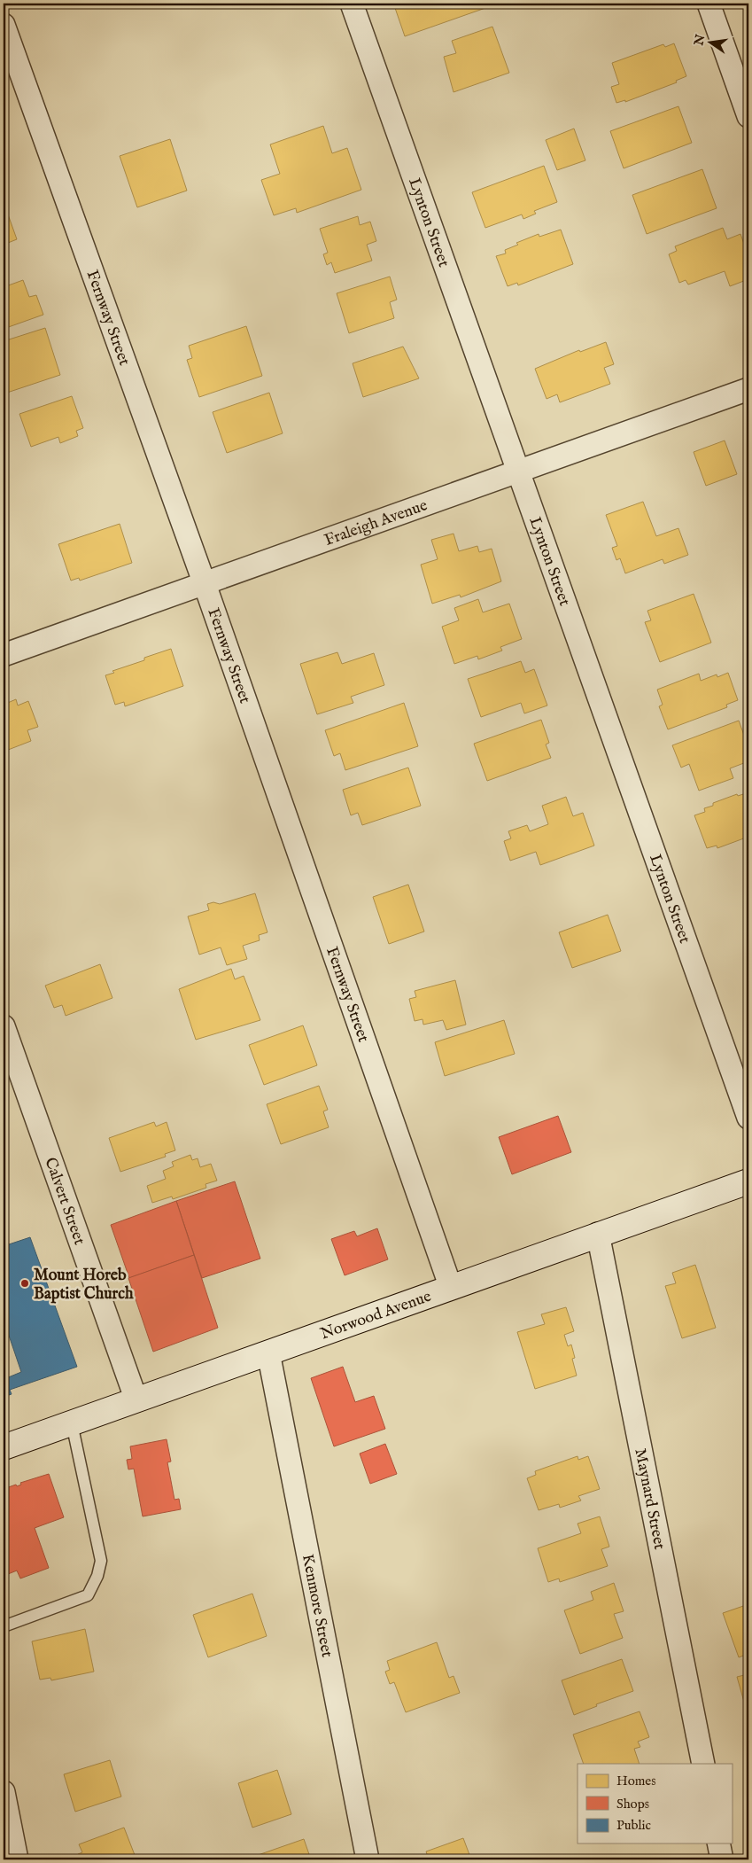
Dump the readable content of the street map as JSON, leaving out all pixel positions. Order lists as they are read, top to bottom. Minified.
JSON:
{"streets":{"main road":["Norwood Avenue"],"street":["Lynton Street","Fernway Street","Fraleigh Avenue","Calvert Street","Maynard Street","Kenmore Street"]},"crossings":[["Lynton Street","Fraleigh Avenue"],["Fernway Street","Fraleigh Avenue"],["Fernway Street","Norwood Avenue"],["Calvert Street","Norwood Avenue"],["Norwood Avenue","Maynard Street"],["Norwood Avenue","Kenmore Street"]],"places":["Mount Horeb Baptist Church"],"legend":["Homes","Shops","Public"],"north":"left"}
